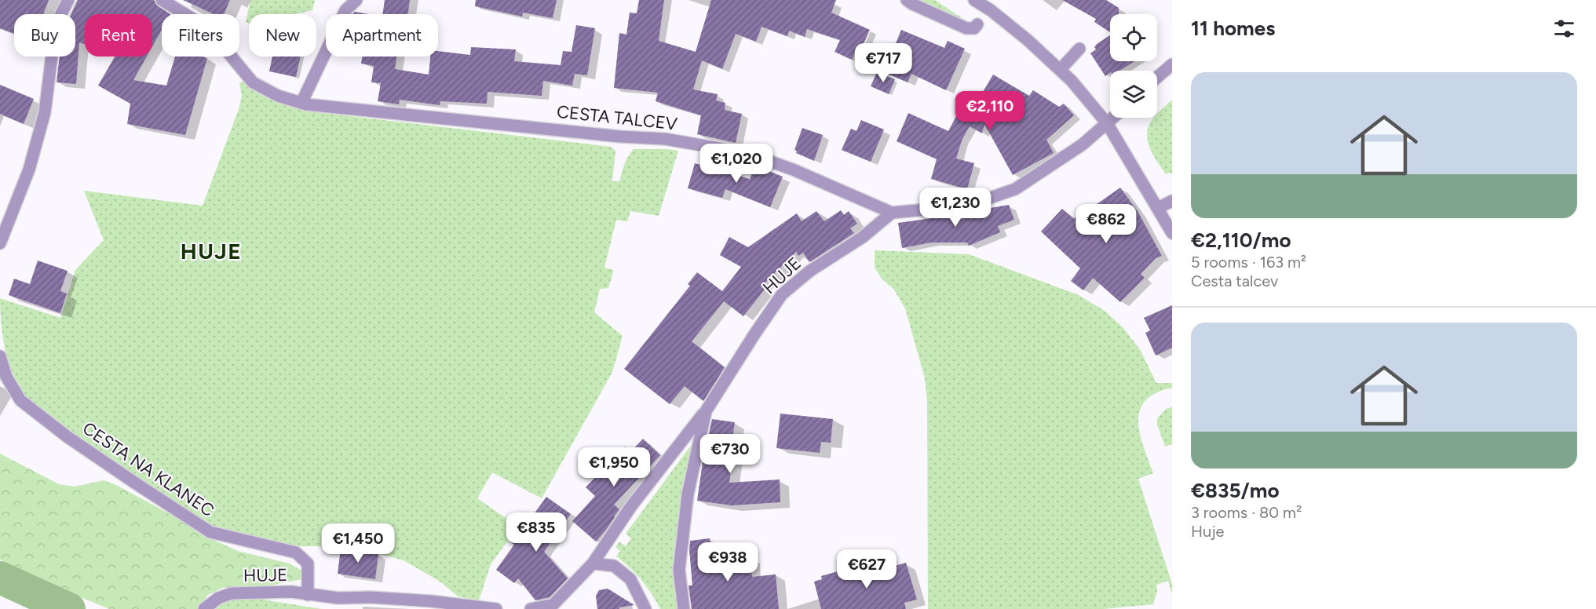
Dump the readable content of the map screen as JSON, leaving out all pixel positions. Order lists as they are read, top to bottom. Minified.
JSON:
{"streets":{"street":["CESTA TALCEV","HUJE","CESTA NA KLANEC"]},"crossings":[["CESTA TALCEV","HUJE"],["HUJE","CESTA NA KLANEC"]],"districts":["HUJE"],"page":{"heading":"11 homes","chip":["Buy","Rent","Filters","New","Apartment"],"price":["€717","€2,110","€1,020","€1,230","€862","€730","€1,950","€835","€1,450","€938","€627"],"list":[{"name":"€2,110/mo","note":"5 rooms · 163 m² · Cesta talcev"},{"name":"€835/mo","note":"3 rooms · 80 m² · Huje"}]}}
